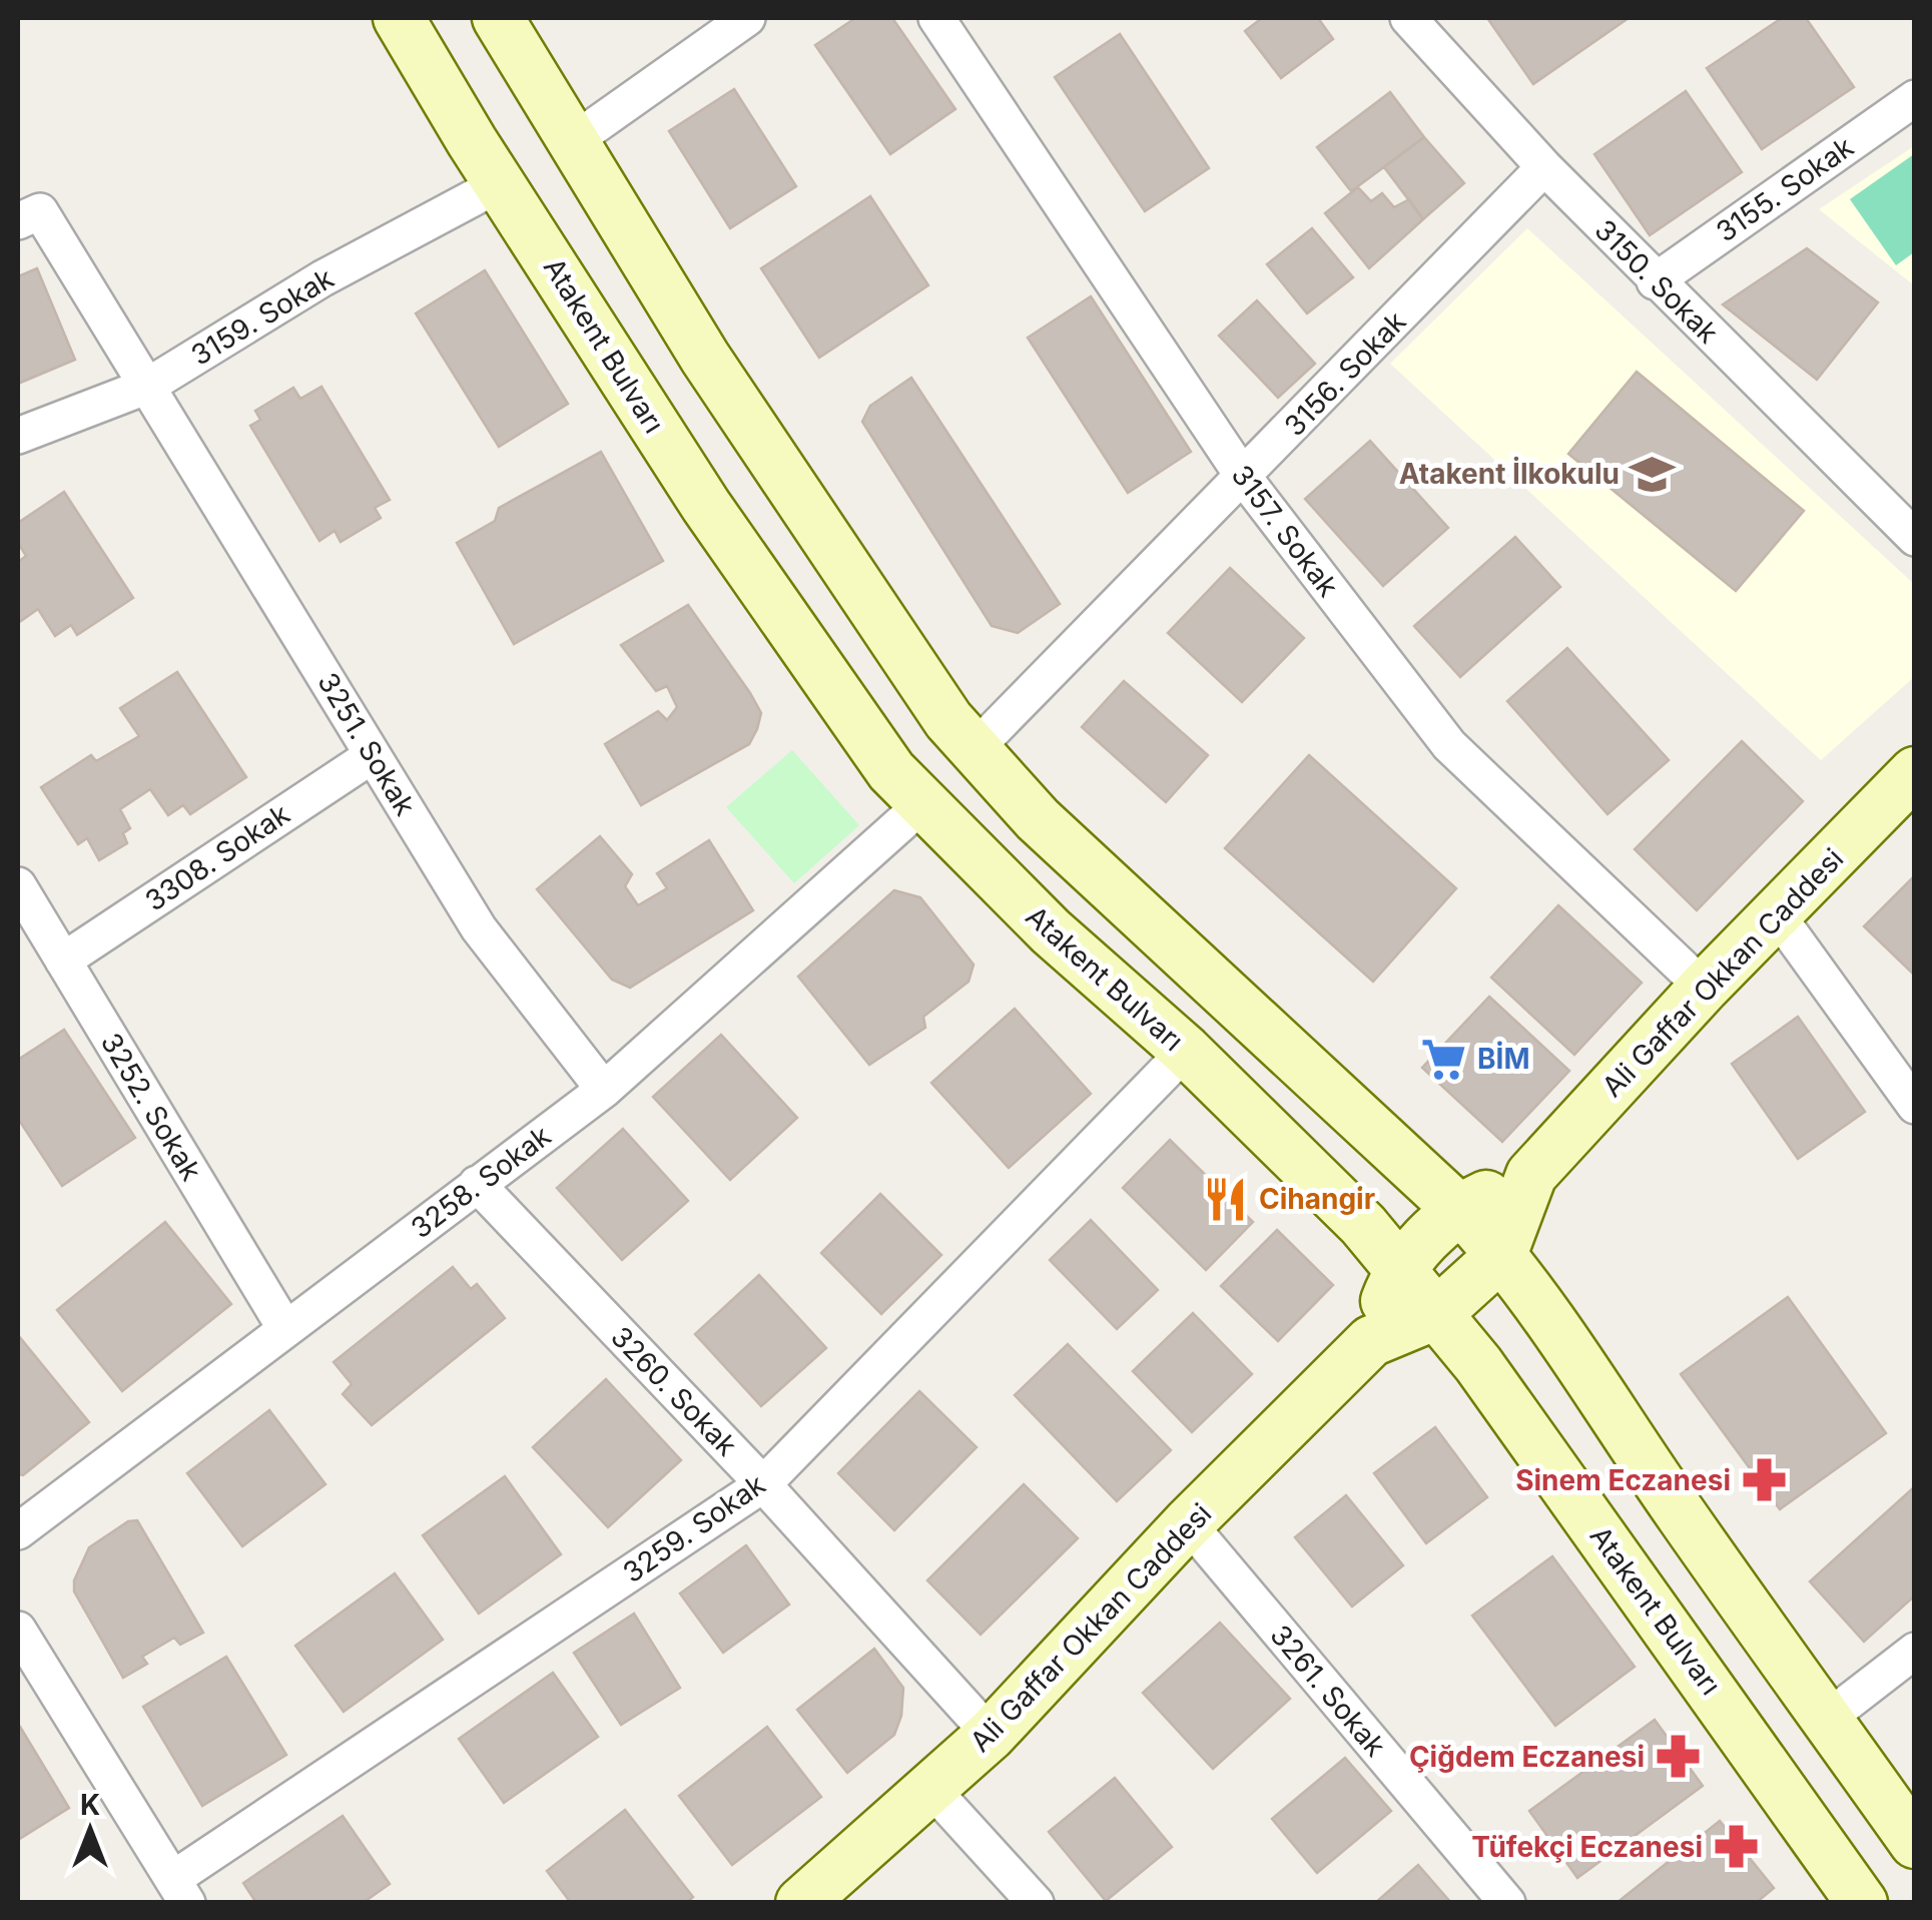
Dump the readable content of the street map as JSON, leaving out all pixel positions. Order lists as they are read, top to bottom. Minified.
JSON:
{"streets":{"main road":["Atakent Bulvarı","Ali Gaffar Okkan Caddesi"],"street":["3155. Sokak","3150. Sokak","3159. Sokak","3156. Sokak","3157. Sokak","3251. Sokak","3308. Sokak","3252. Sokak","3258. Sokak","3260. Sokak","3259. Sokak","3261. Sokak"]},"crossings":[["3155. Sokak","3150. Sokak"],["3150. Sokak","3156. Sokak"],["3159. Sokak","Atakent Bulvarı"],["3159. Sokak","3251. Sokak"],["Atakent Bulvarı","Ali Gaffar Okkan Caddesi"],["Atakent Bulvarı","3258. Sokak"],["Atakent Bulvarı","3259. Sokak"],["3156. Sokak","3157. Sokak"],["3157. Sokak","Ali Gaffar Okkan Caddesi"],["3251. Sokak","3308. Sokak"],["3251. Sokak","3258. Sokak"],["3308. Sokak","3252. Sokak"],["Ali Gaffar Okkan Caddesi","3260. Sokak"],["Ali Gaffar Okkan Caddesi","3261. Sokak"],["3252. Sokak","3258. Sokak"],["3258. Sokak","3260. Sokak"],["3260. Sokak","3259. Sokak"]],"places":{"school or university":["Atakent İlkokulu"],"supermarket":["BİM"],"restaurant":["Cihangir"],"pharmacy":["Sinem Eczanesi","Çiğdem Eczanesi","Tüfekçi Eczanesi"]},"north":"top"}
